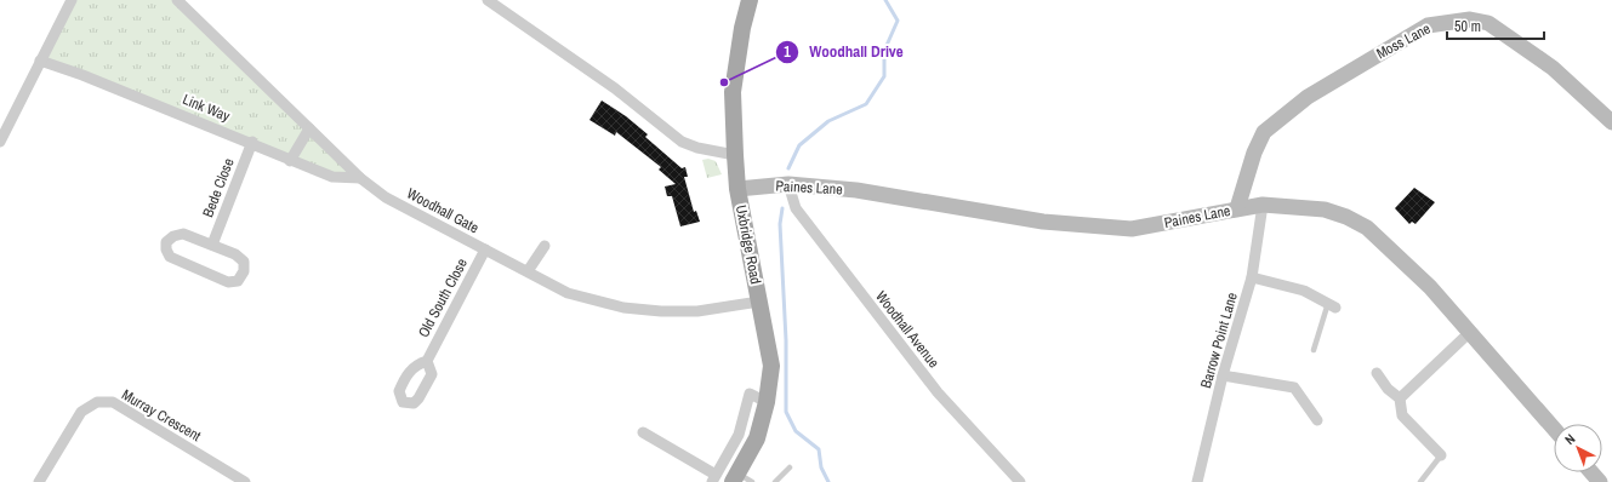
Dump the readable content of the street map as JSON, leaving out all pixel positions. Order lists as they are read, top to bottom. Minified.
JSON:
{"streets":{"main road":["Uxbridge Road"],"street":["Moss Lane","Link Way","Bede Close","Paines Lane","Woodhall Gate","Old South Close","Woodhall Avenue","Barrow Point Lane","Murray Crescent"]},"crossings":[["Moss Lane","Paines Lane"],["Link Way","Bede Close"],["Link Way","Woodhall Gate"],["Paines Lane","Uxbridge Road"],["Paines Lane","Woodhall Avenue"],["Paines Lane","Barrow Point Lane"],["Woodhall Gate","Uxbridge Road"],["Woodhall Gate","Old South Close"]],"places":["Woodhall Drive"],"scale_bar":"50 m","north":"top left"}
